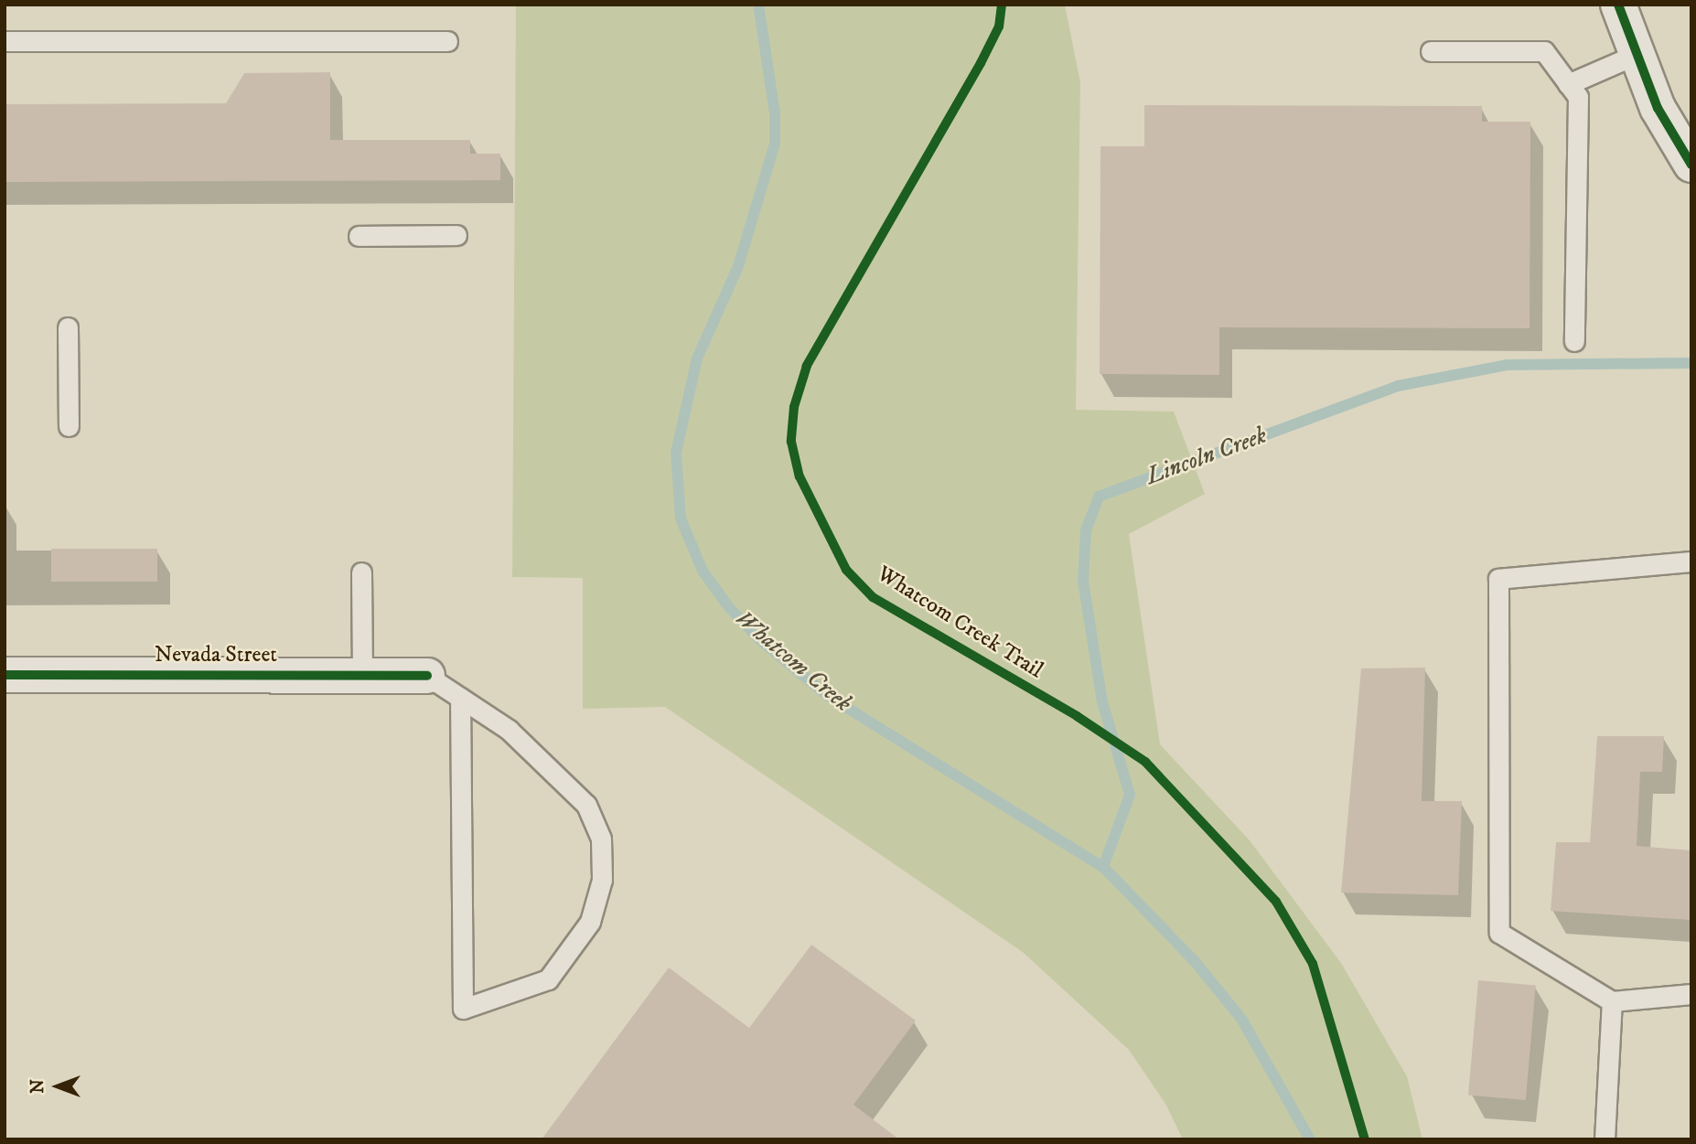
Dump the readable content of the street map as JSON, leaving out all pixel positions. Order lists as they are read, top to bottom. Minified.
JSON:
{"streets":{"street":["Nevada Street"],"cycle path":["Whatcom Creek Trail"]},"water":["Lincoln Creek","Whatcom Creek"],"north":"left"}
